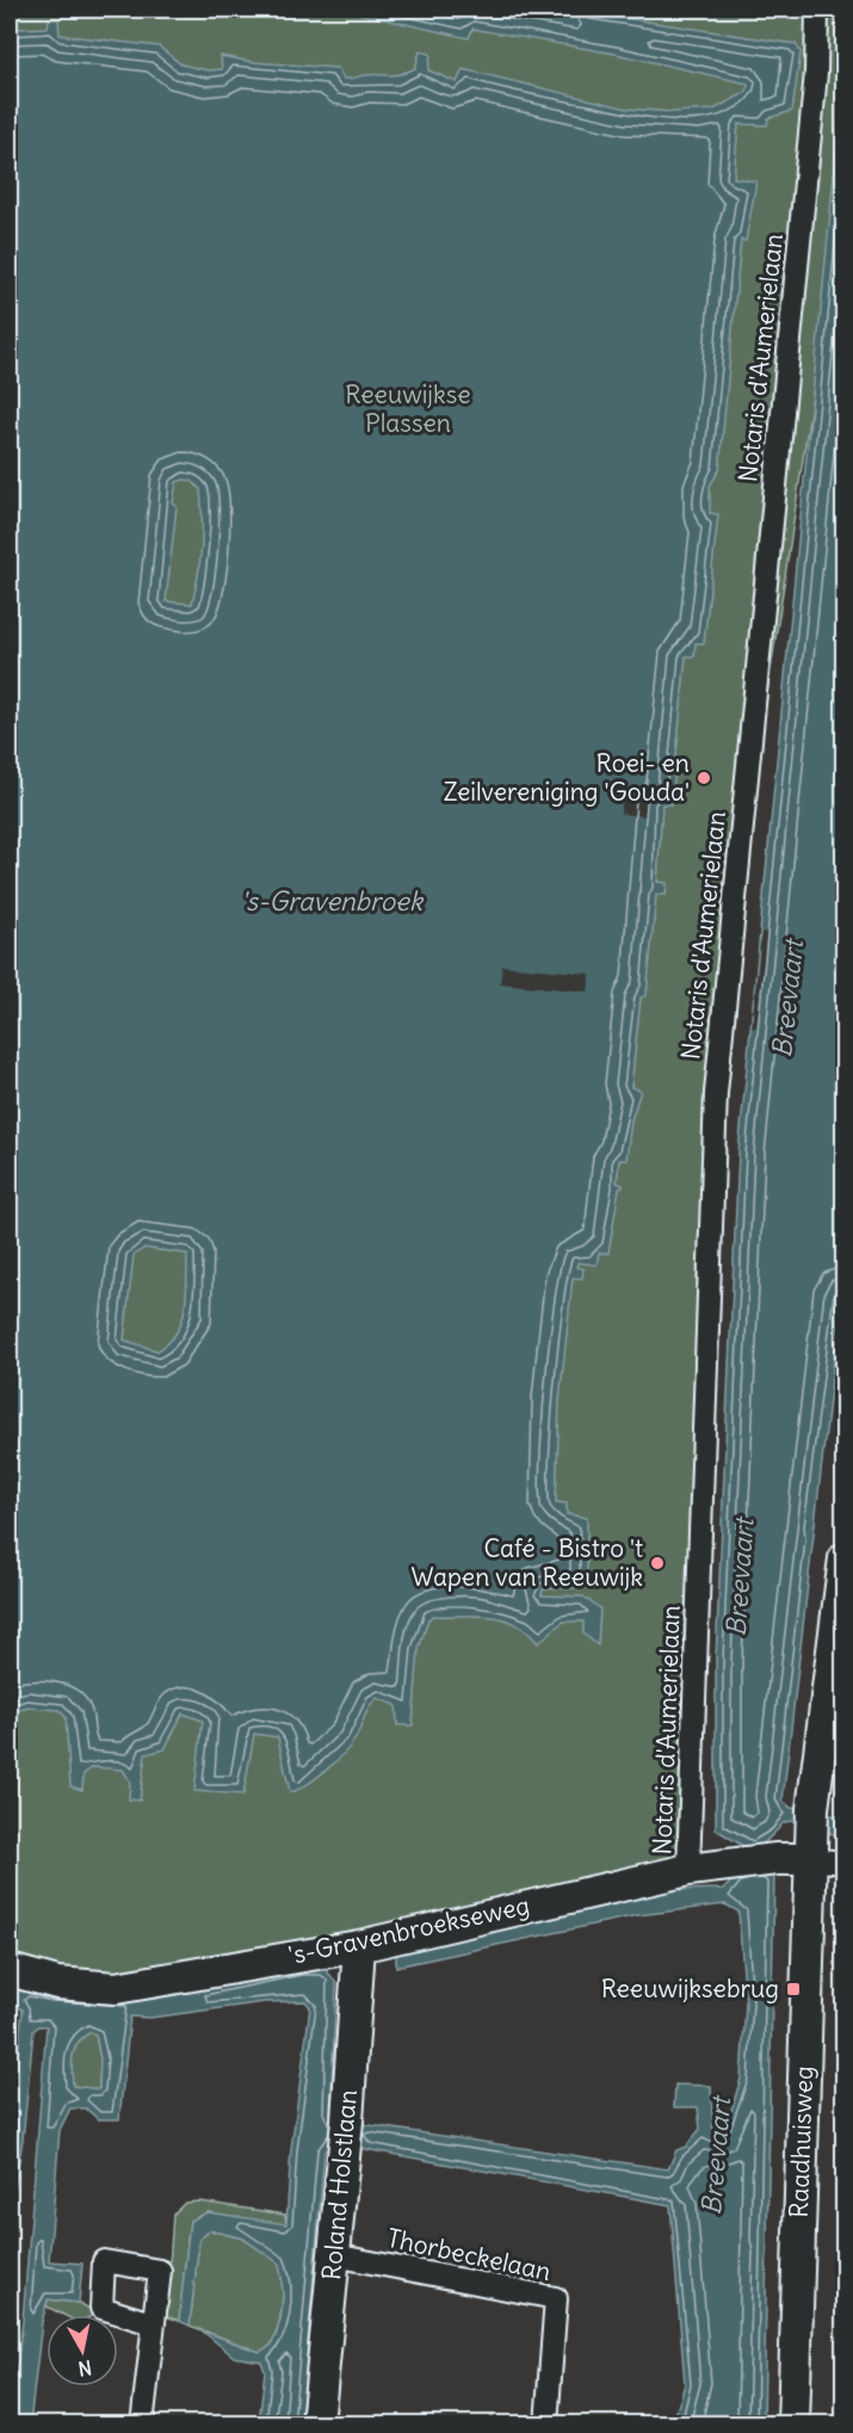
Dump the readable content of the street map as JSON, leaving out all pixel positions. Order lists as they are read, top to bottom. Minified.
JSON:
{"streets":{"street":["Notaris d'Aumerielaan","'s-Gravenbroekseweg","Raadhuisweg","Roland Holstlaan","Thorbeckelaan"]},"crossings":[["Notaris d'Aumerielaan","'s-Gravenbroekseweg"],["'s-Gravenbroekseweg","Raadhuisweg"],["'s-Gravenbroekseweg","Roland Holstlaan"],["Roland Holstlaan","Thorbeckelaan"]],"water":["'s-Gravenbroek","Breevaart"],"parks":["Reeuwijkse Plassen"],"places":{"other":["Roei- en Zeilvereniging 'Gouda'","Café - Bistro 't Wapen van Reeuwijk"],"transit":["Reeuwijksebrug"]},"north":"bottom"}
